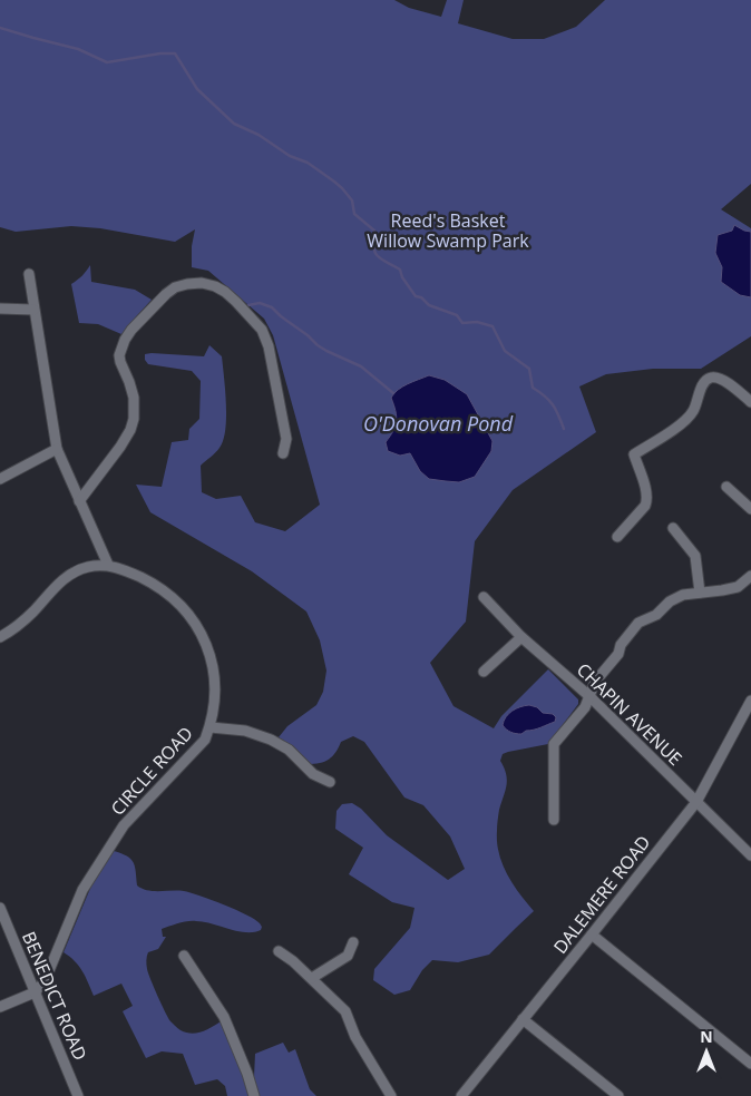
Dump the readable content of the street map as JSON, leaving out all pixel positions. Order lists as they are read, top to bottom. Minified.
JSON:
{"streets":{"street":["CHAPIN AVENUE","CIRCLE ROAD","DALEMERE ROAD","BENEDICT ROAD"]},"crossings":[["CHAPIN AVENUE","DALEMERE ROAD"],["CIRCLE ROAD","BENEDICT ROAD"]],"water":["O'Donovan Pond"],"parks":["Reed's Basket Willow Swamp Park"],"north":"top"}
